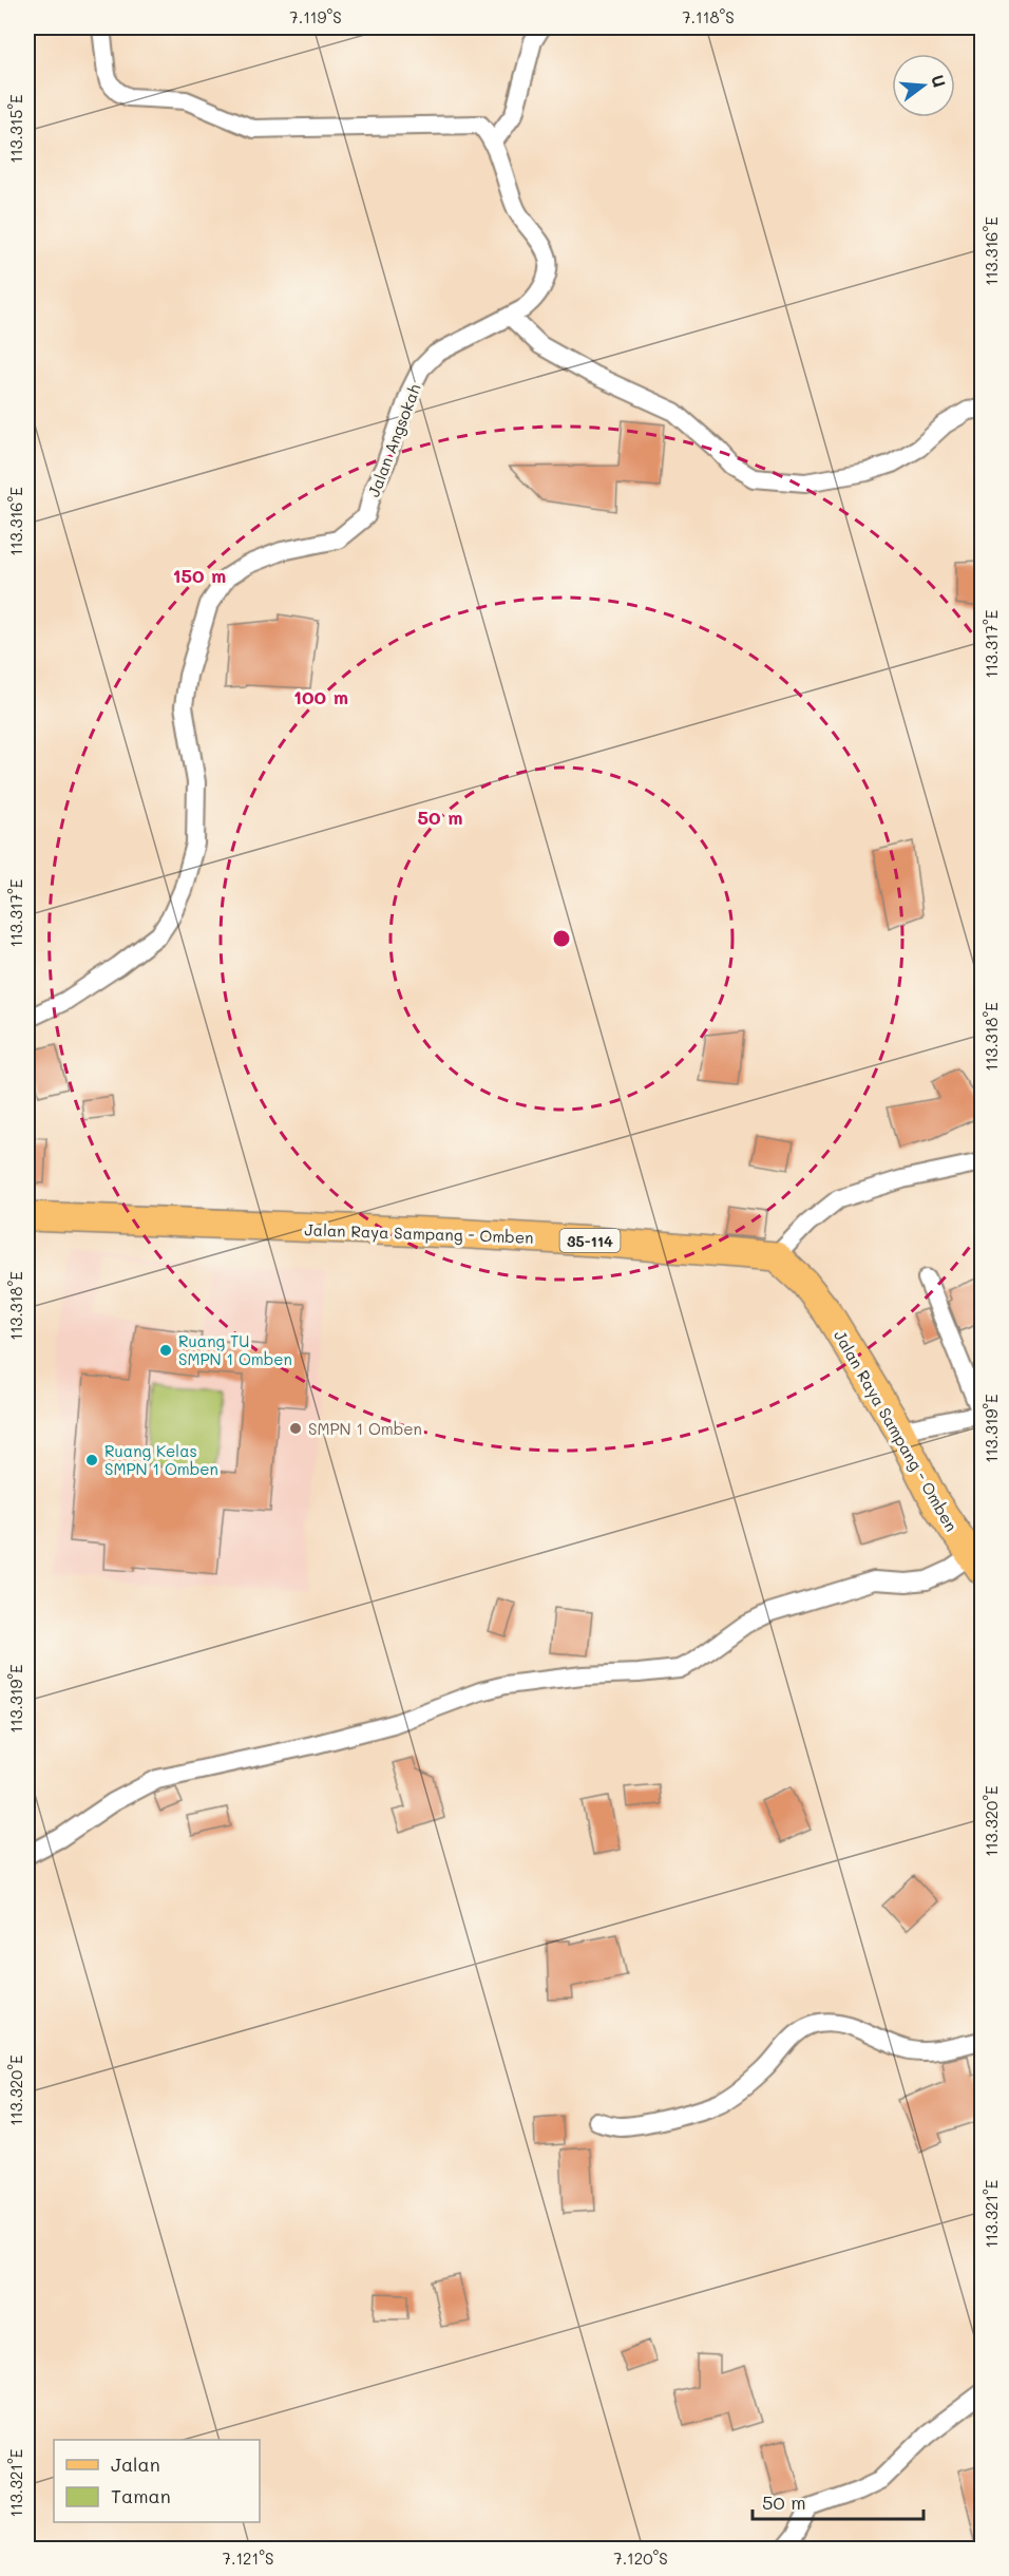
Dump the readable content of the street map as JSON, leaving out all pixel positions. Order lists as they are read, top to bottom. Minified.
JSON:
{"streets":{"main road":["Jalan Raya Sampang - Omben","35-114"],"street":["Jalan Angsokah"]},"places":["Ruang TU SMPN 1 Omben","SMPN 1 Omben","Ruang Kelas SMPN 1 Omben"],"legend":["Jalan","Taman"],"scale_bar":"50 m","north":"right","coordinates":["7.119°S","7.118°S","113.315°E","113.316°E","113.317°E","113.318°E","113.319°E","113.320°E","113.321°E","7.121°S","7.120°S"],"rings":["150 m","100 m","50 m"]}
